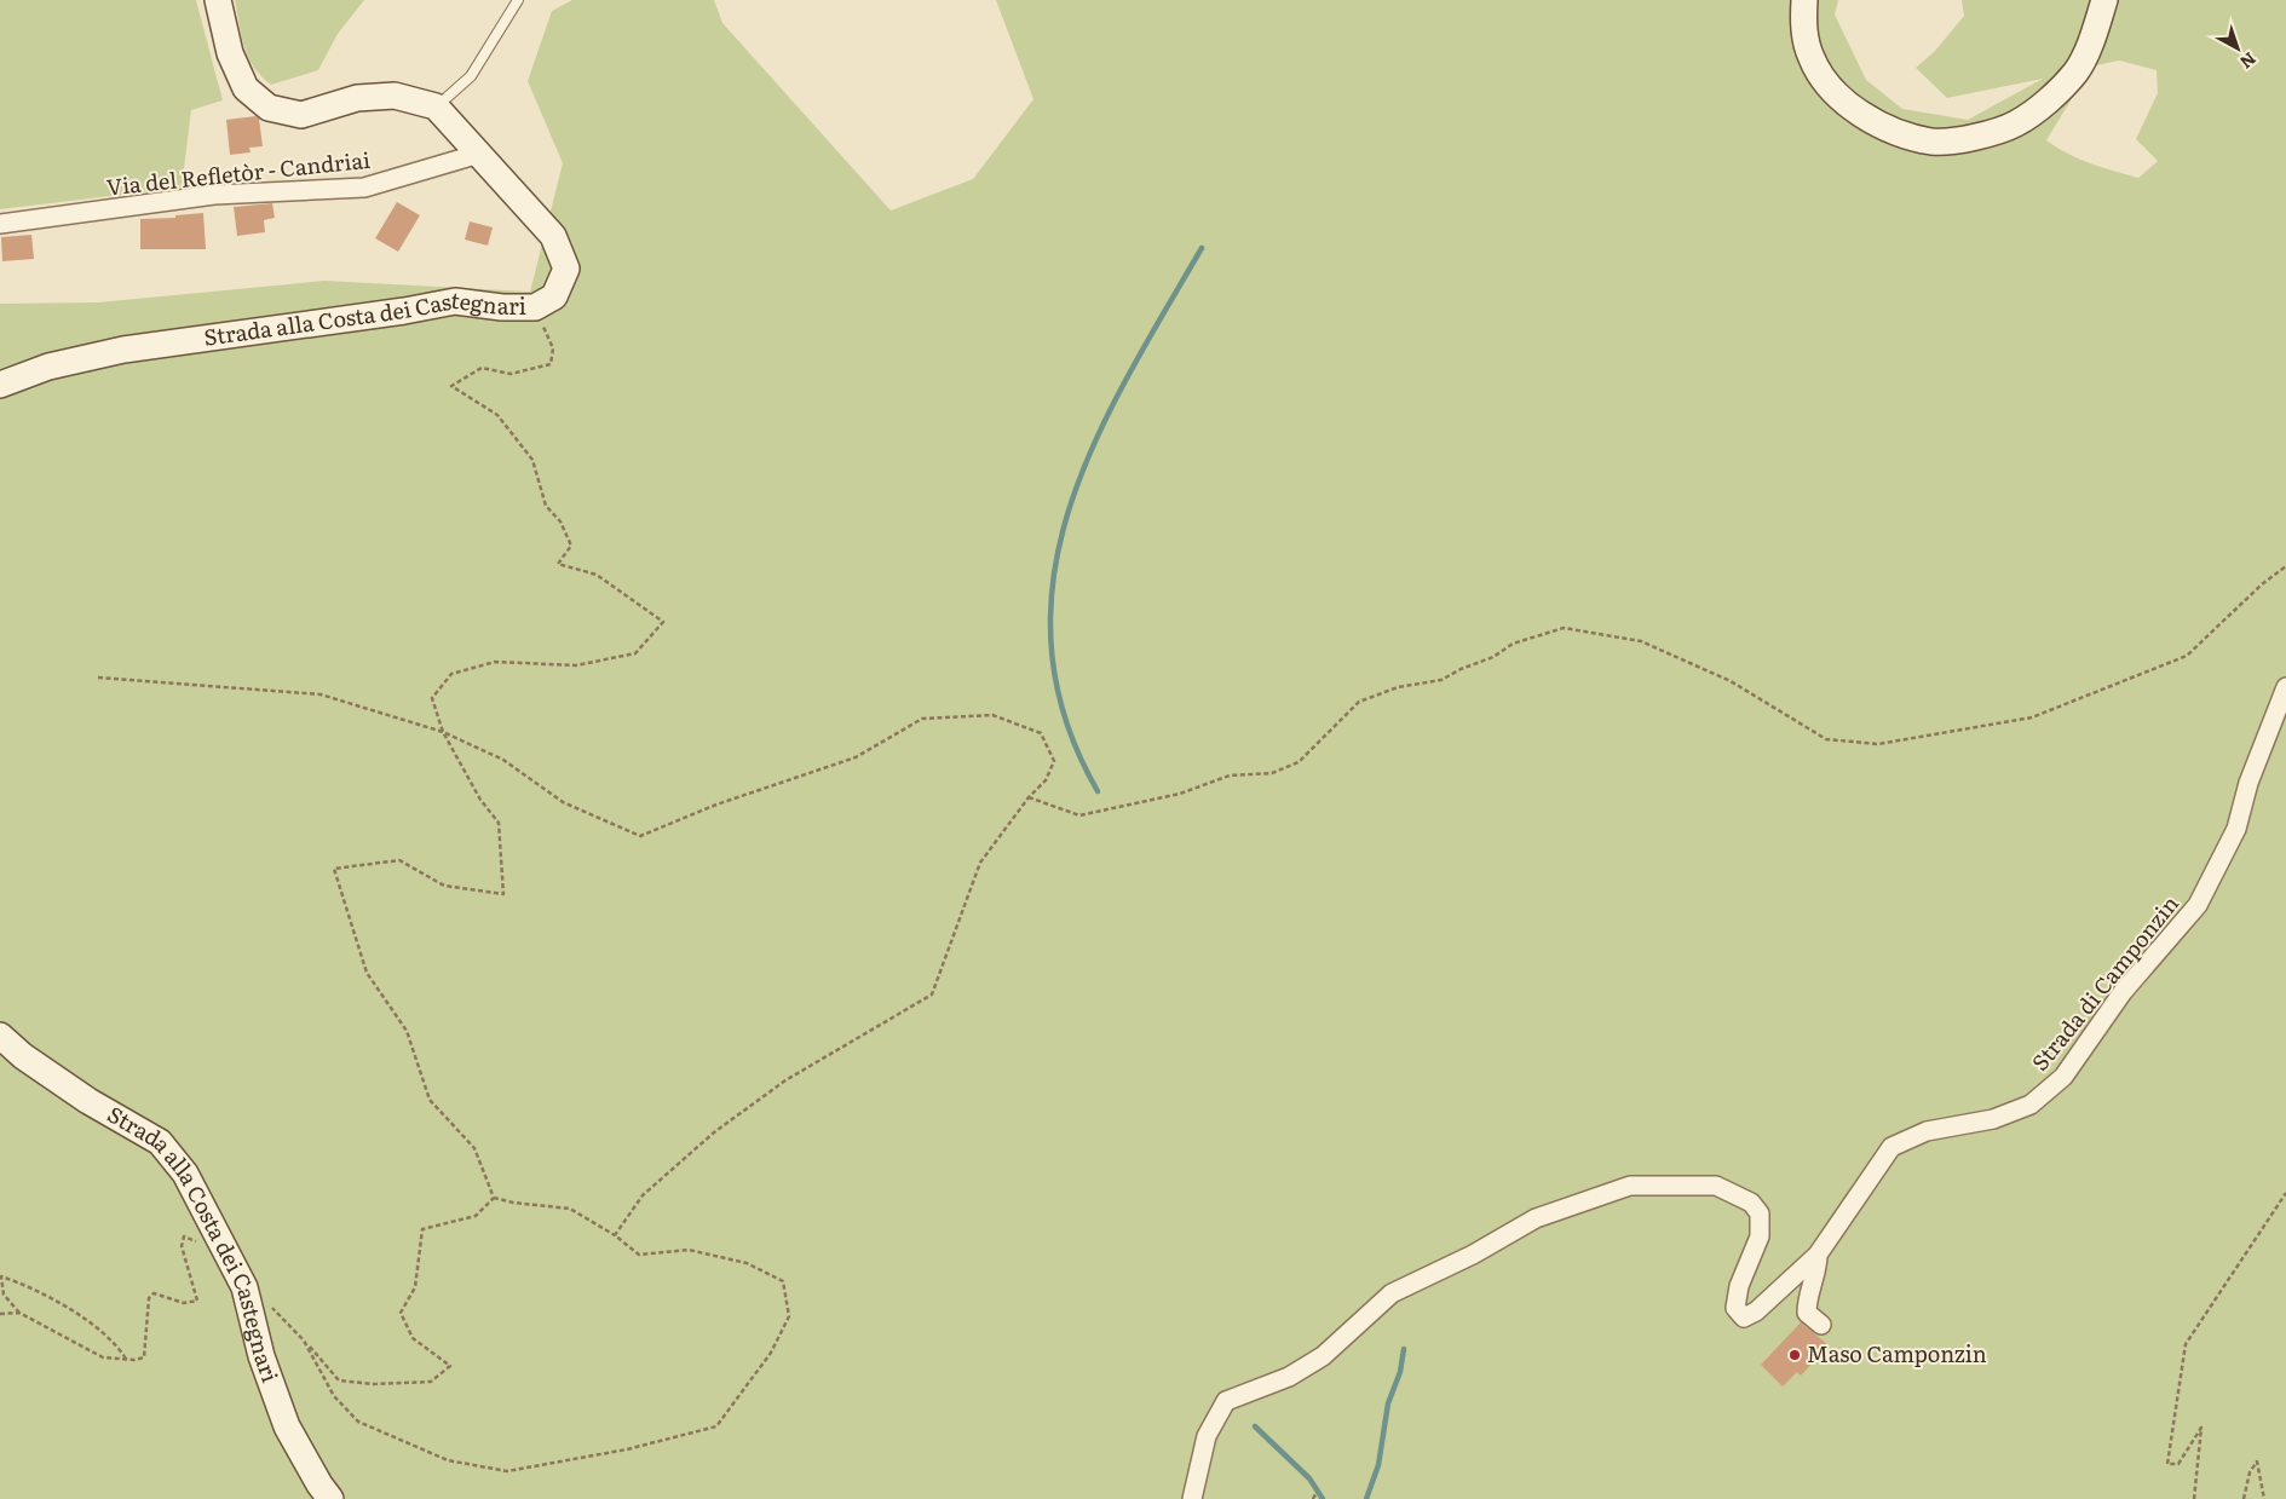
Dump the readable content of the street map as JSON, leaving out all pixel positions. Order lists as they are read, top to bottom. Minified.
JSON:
{"streets":{"street":["Via del Refletòr - Candriai","Strada alla Costa dei Castegnari","Strada di Camponzin"]},"crossings":[["Via del Refletòr - Candriai","Strada alla Costa dei Castegnari"]],"places":["Maso Camponzin"],"north":"bottom right"}
